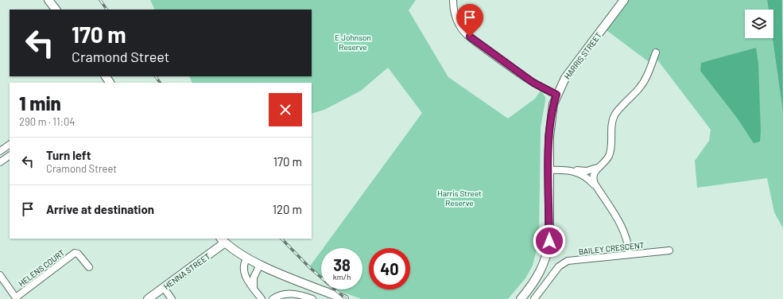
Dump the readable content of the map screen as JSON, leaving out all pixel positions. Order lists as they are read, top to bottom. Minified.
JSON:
{"streets":{"street":["HARRIS STREET","BAILEY CRESCENT","HELENS COURT","HENNA STREET"]},"parks":["E Johnson Reserve","Harris Street Reserve"],"page":{"turn":["170 m","Cramond Street"],"heading":["1 min","290 m · 11:04"],"list":[{"name":"Turn left","note":"Cramond Street","value":"170 m"},{"name":"Arrive at destination","value":"120 m"}],"speed":"38 km/h","limit":"40"}}
